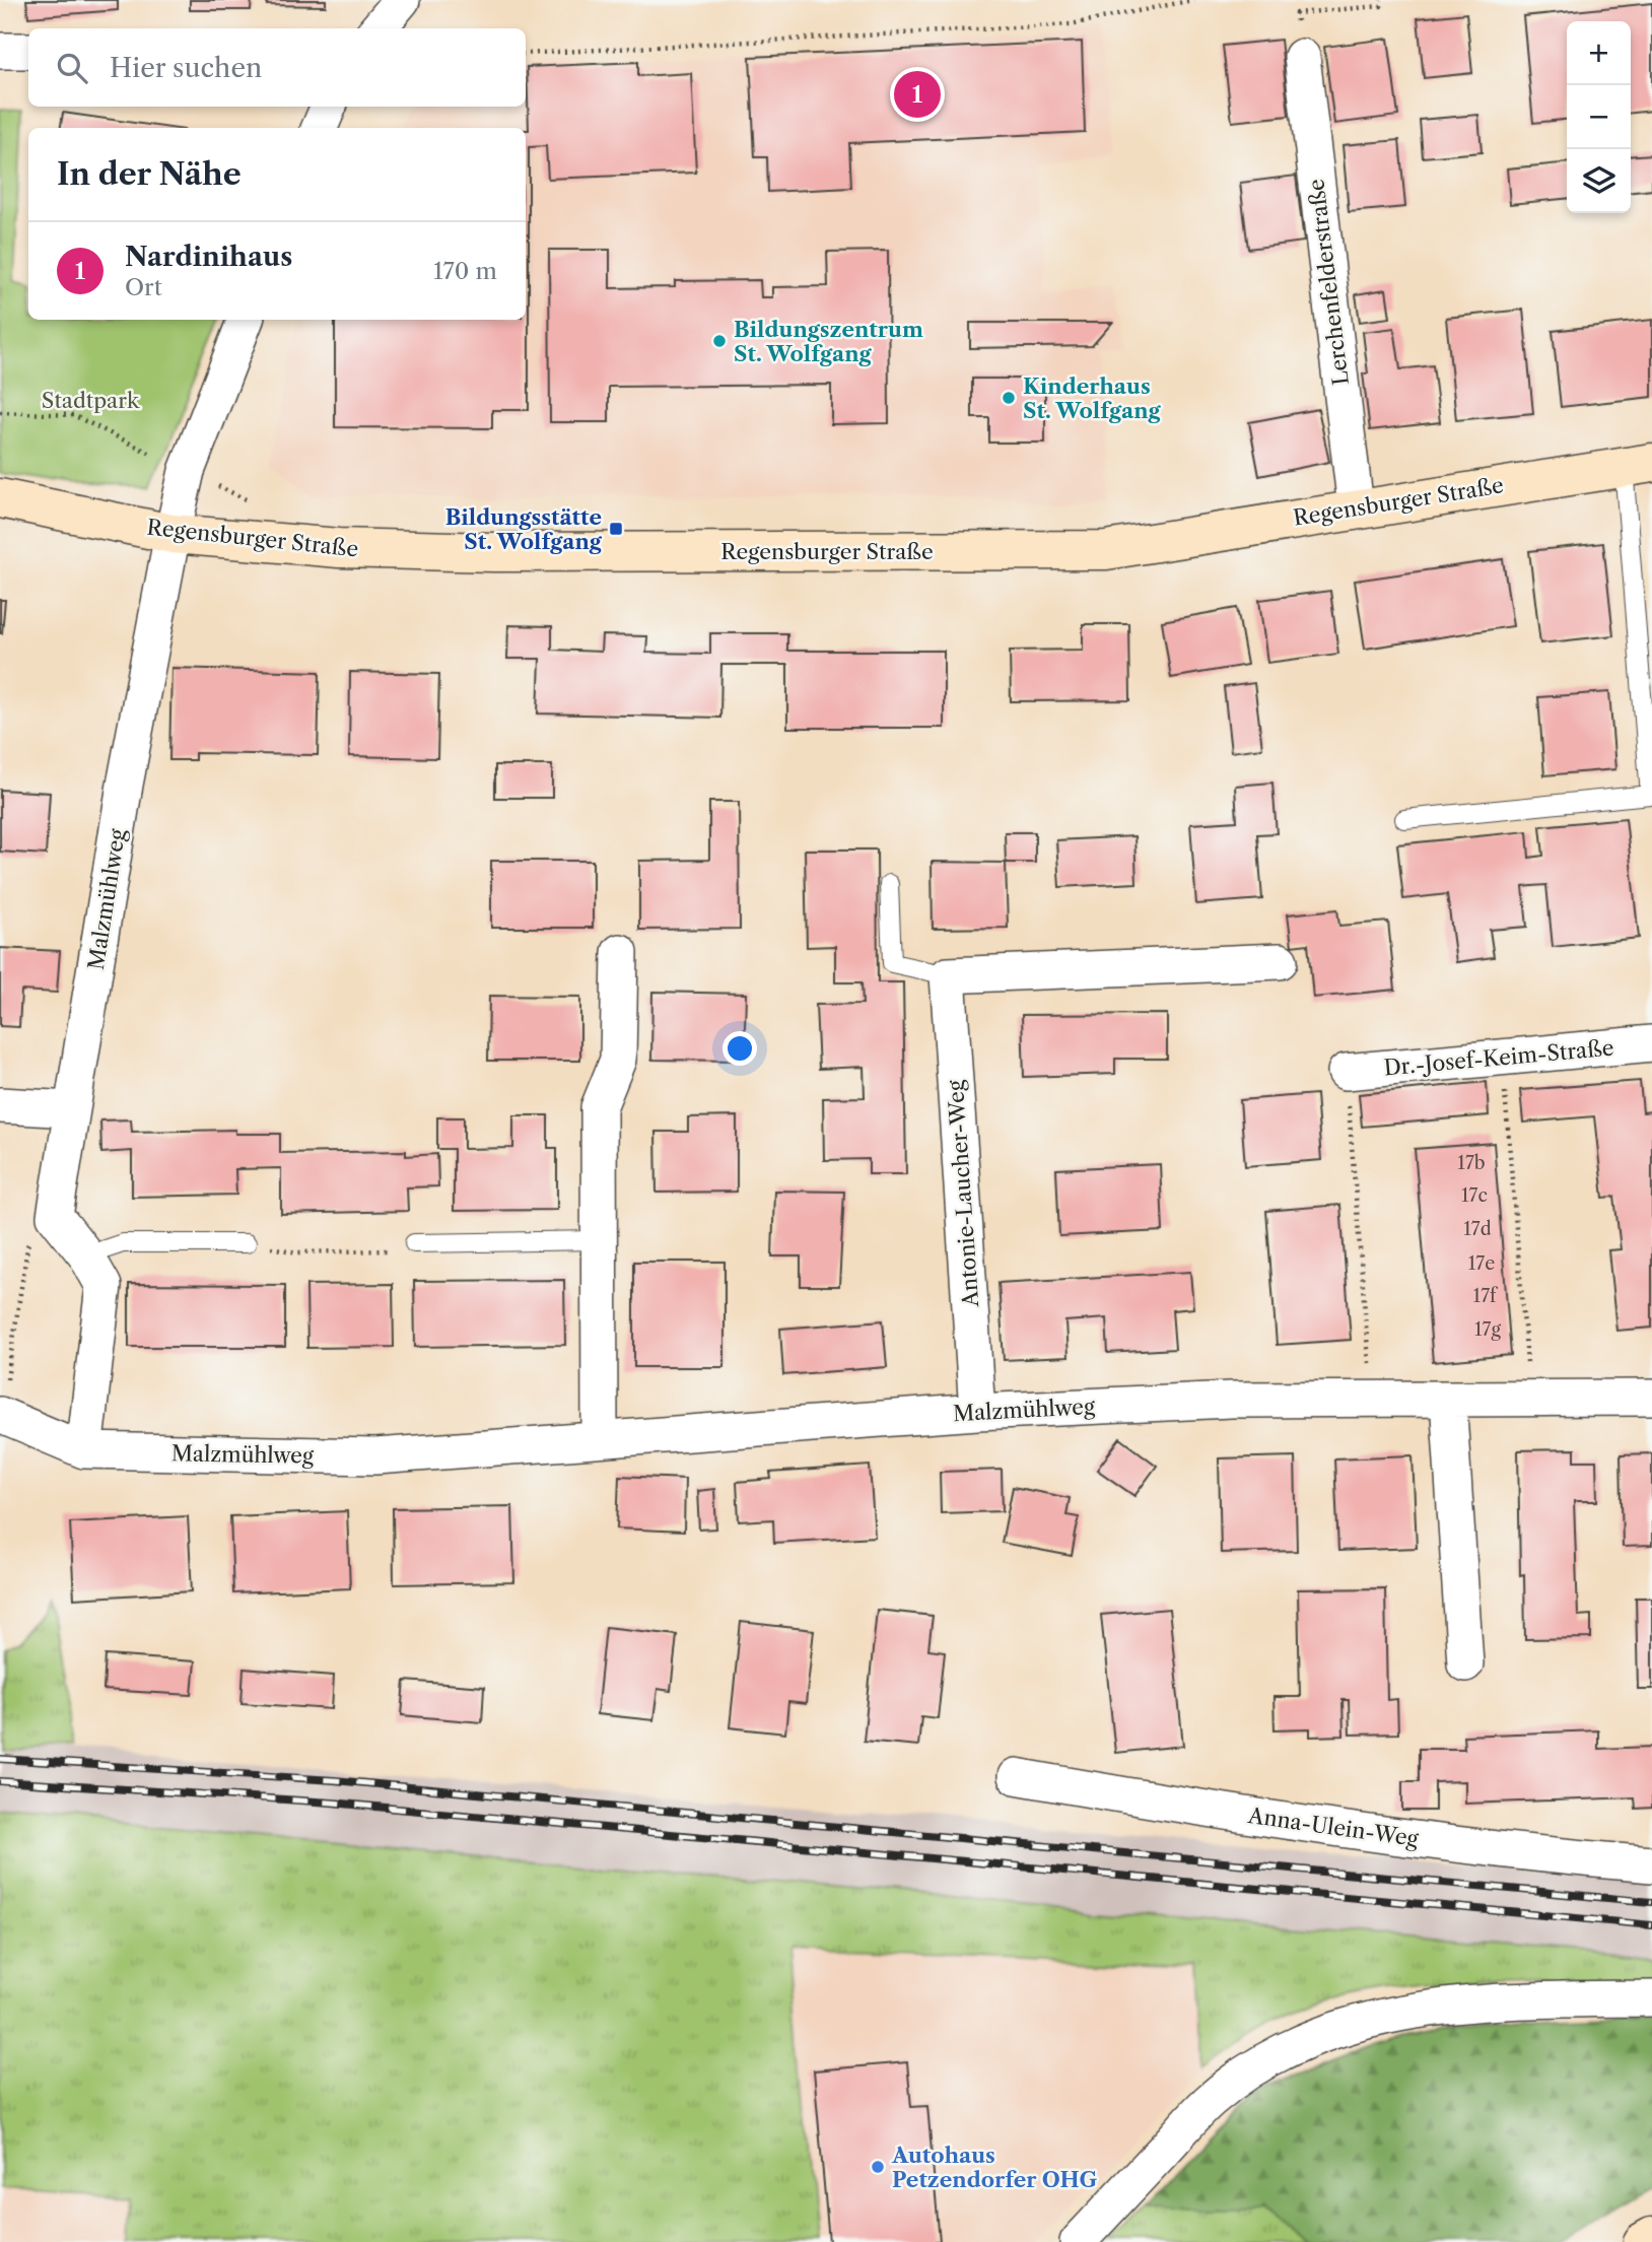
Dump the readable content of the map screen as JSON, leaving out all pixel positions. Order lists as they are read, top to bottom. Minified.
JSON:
{"streets":{"street":["Lerchenfelderstraße","Regensburger Straße","Malzmühlweg","Dr.-Josef-Keim-Straße","Antonie-Laucher-Weg","Anna-Ulein-Weg"]},"crossings":[["Lerchenfelderstraße","Regensburger Straße"],["Regensburger Straße","Malzmühlweg"],["Malzmühlweg","Antonie-Laucher-Weg"]],"parks":["Stadtpark"],"places":{"other":["Bildungszentrum St. Wolfgang","Kinderhaus St. Wolfgang","Autohaus Petzendorfer OHG"],"transit":["Bildungsstätte St. Wolfgang"]},"house_numbers":["17b","17c","17d","17e","17f","17g"],"page":{"map_buttons":["+","−"],"search":"Hier suchen","pins":"1","heading":"In der Nähe","list":[{"mark":"1","name":"Nardinihaus","note":"Ort","value":"170 m"}]}}
